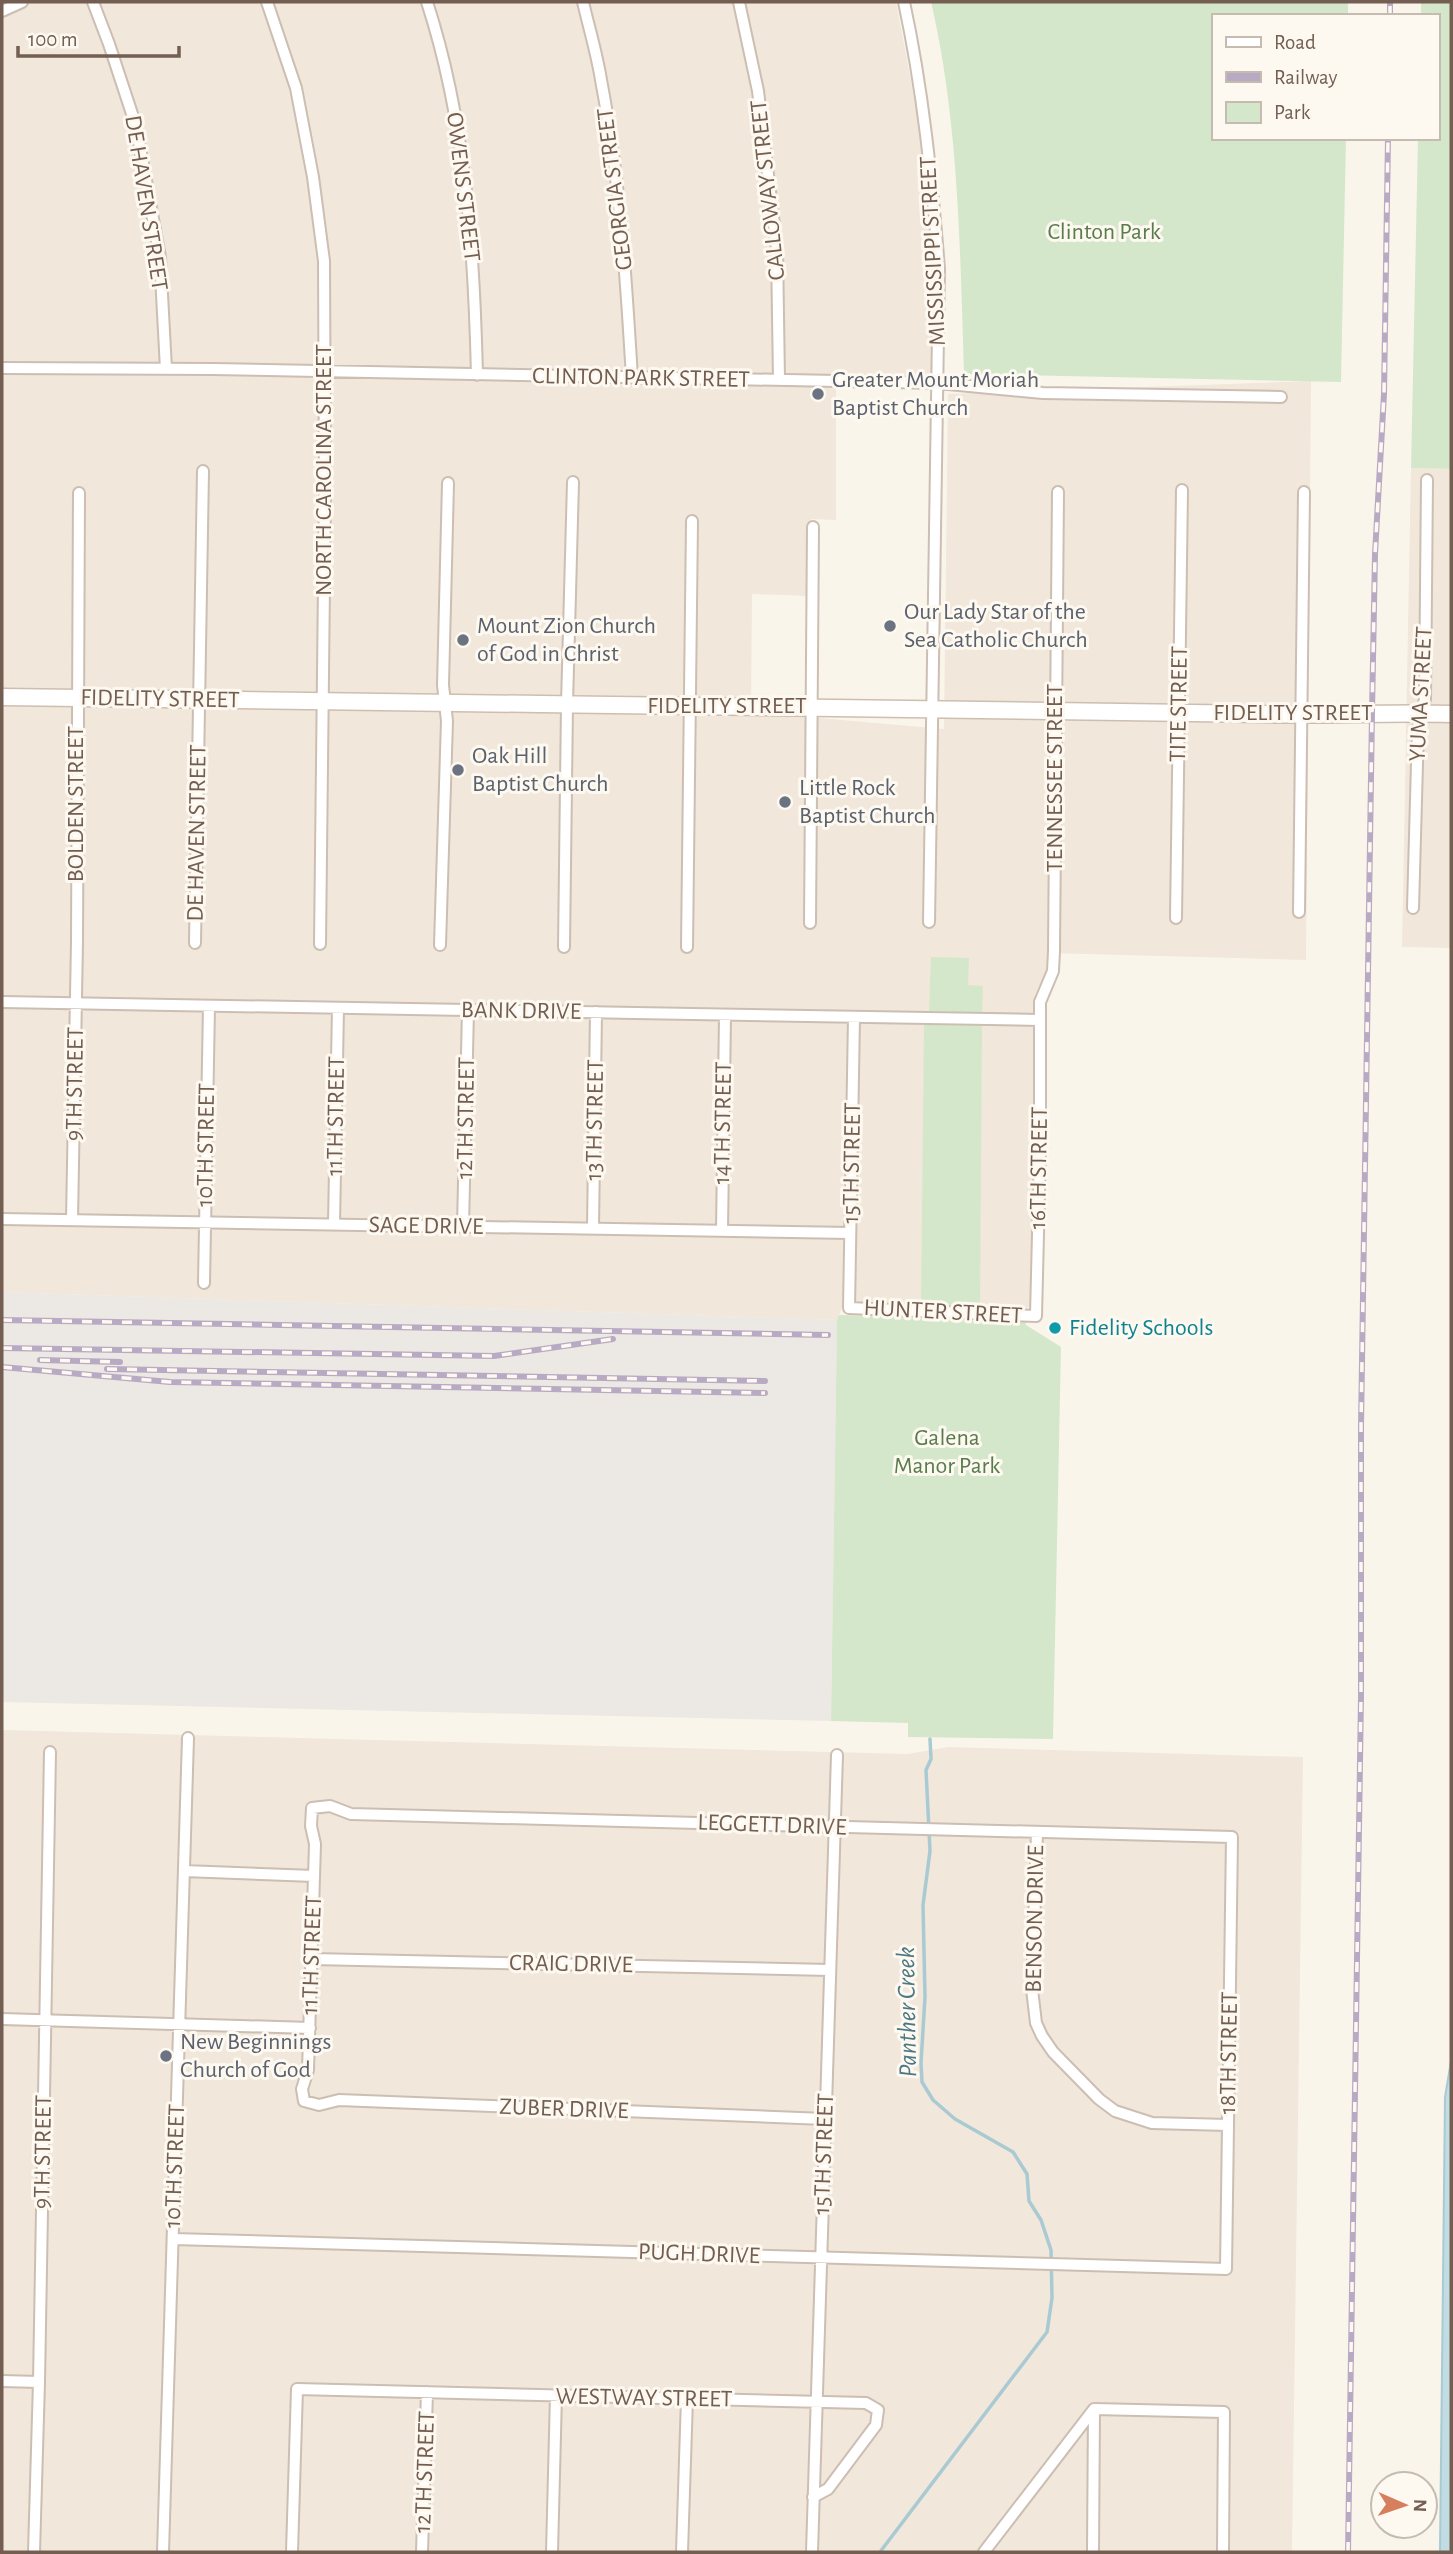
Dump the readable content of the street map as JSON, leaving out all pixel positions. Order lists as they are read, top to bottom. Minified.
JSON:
{"streets":{"main road":["FIDELITY STREET"],"street":["OWENS STREET","GEORGIA STREET","CALLOWAY STREET","DE HAVEN STREET","MISSISSIPPI STREET","CLINTON PARK STREET","NORTH CAROLINA STREET","YUMA STREET","TITE STREET","TENNESSEE STREET","BOLDEN STREET","BANK DRIVE","9TH STREET","11TH STREET","12TH STREET","13TH STREET","14TH STREET","10TH STREET","15TH STREET","16TH STREET","SAGE DRIVE","HUNTER STREET","LEGGETT DRIVE","BENSON DRIVE","CRAIG DRIVE","18TH STREET","ZUBER DRIVE","PUGH DRIVE","WESTWAY STREET"]},"crossings":[["OWENS STREET","CLINTON PARK STREET"],["GEORGIA STREET","CLINTON PARK STREET"],["CALLOWAY STREET","CLINTON PARK STREET"],["DE HAVEN STREET","CLINTON PARK STREET"],["DE HAVEN STREET","FIDELITY STREET"],["MISSISSIPPI STREET","CLINTON PARK STREET"],["MISSISSIPPI STREET","FIDELITY STREET"],["CLINTON PARK STREET","NORTH CAROLINA STREET"],["NORTH CAROLINA STREET","FIDELITY STREET"],["YUMA STREET","FIDELITY STREET"],["FIDELITY STREET","TITE STREET"],["FIDELITY STREET","TENNESSEE STREET"],["FIDELITY STREET","BOLDEN STREET"],["TENNESSEE STREET","BANK DRIVE"],["TENNESSEE STREET","16TH STREET"],["BOLDEN STREET","9TH STREET"],["BANK DRIVE","9TH STREET"],["BANK DRIVE","11TH STREET"],["BANK DRIVE","12TH STREET"],["BANK DRIVE","13TH STREET"],["BANK DRIVE","14TH STREET"],["BANK DRIVE","10TH STREET"],["BANK DRIVE","15TH STREET"],["BANK DRIVE","16TH STREET"],["9TH STREET","SAGE DRIVE"],["11TH STREET","SAGE DRIVE"],["11TH STREET","LEGGETT DRIVE"],["11TH STREET","CRAIG DRIVE"],["11TH STREET","ZUBER DRIVE"],["12TH STREET","SAGE DRIVE"],["12TH STREET","WESTWAY STREET"],["13TH STREET","SAGE DRIVE"],["14TH STREET","SAGE DRIVE"],["10TH STREET","SAGE DRIVE"],["10TH STREET","PUGH DRIVE"],["15TH STREET","SAGE DRIVE"],["15TH STREET","HUNTER STREET"],["15TH STREET","LEGGETT DRIVE"],["15TH STREET","CRAIG DRIVE"],["15TH STREET","ZUBER DRIVE"],["15TH STREET","PUGH DRIVE"],["15TH STREET","WESTWAY STREET"],["16TH STREET","HUNTER STREET"],["LEGGETT DRIVE","BENSON DRIVE"],["LEGGETT DRIVE","18TH STREET"],["BENSON DRIVE","18TH STREET"],["18TH STREET","PUGH DRIVE"]],"water":["Panther Creek"],"parks":["Clinton Park","Galena Manor Park"],"places":["Greater Mount Moriah Baptist Church","Our Lady Star of the Sea Catholic Church","Mount Zion Church of God in Christ","Oak Hill Baptist Church","Little Rock Baptist Church","Fidelity Schools","New Beginnings Church of God"],"legend":["Road","Railway","Park"],"scale_bar":"100 m","north":"right"}
